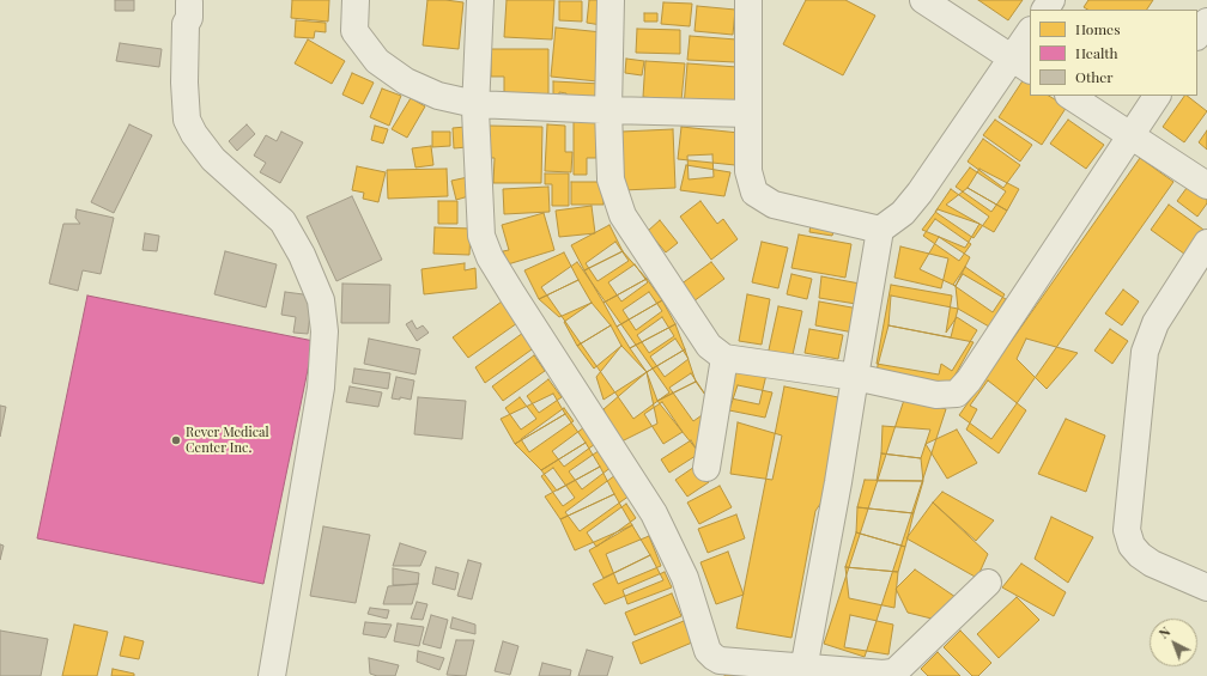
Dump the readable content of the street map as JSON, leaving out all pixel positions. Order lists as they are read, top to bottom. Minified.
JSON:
{"places":["Rever Medical Center Inc."],"legend":["Homes","Health","Other"],"north":"top left"}
